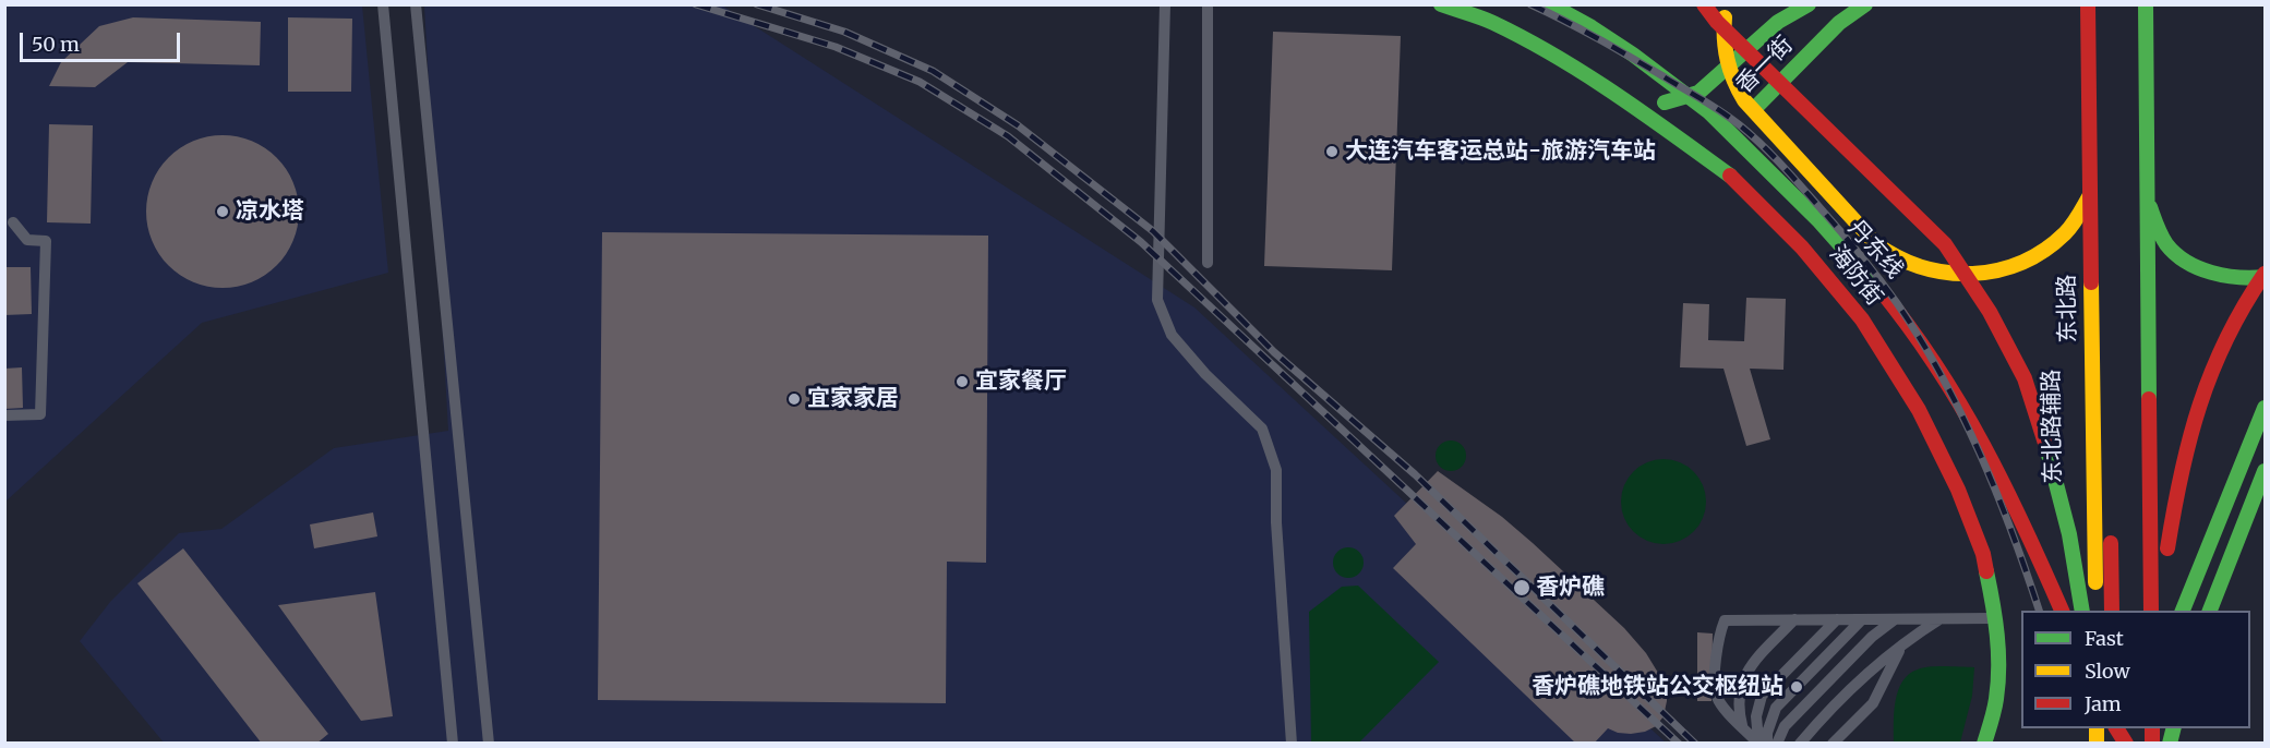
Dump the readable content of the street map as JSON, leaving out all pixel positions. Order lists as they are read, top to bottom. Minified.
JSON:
{"streets":{"main road":["香一街","丹东线","海防街","东北路","东北路辅路"]},"crossings":[["香一街","海防街"]],"places":["大连汽车客运总站-旅游汽车站","凉水塔","宜家餐厅","宜家家居","香炉礁","香炉礁地铁站公交枢纽站"],"legend":["Fast","Slow","Jam"],"scale_bar":"50 m"}
